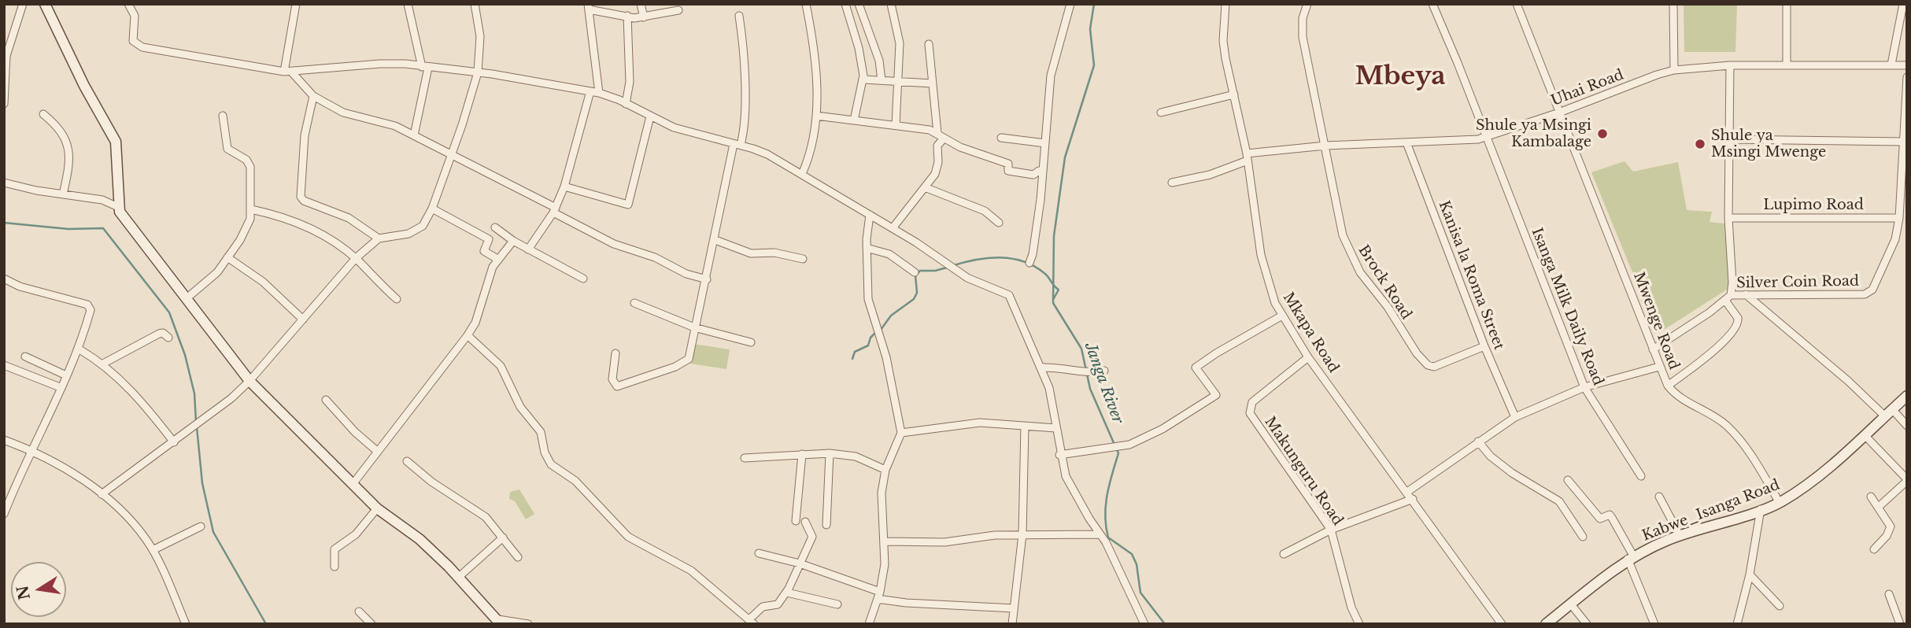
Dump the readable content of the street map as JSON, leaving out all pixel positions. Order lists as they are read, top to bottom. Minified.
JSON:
{"streets":{"street":["Uhai Road","Lupimo Road","Kanisa la Roma Street","Brock Road","Silver Coin Road","Isanga Milk Daily Road","Mwenge Road","Mkapa Road","Makunguru Road","Kabwe_Isanga Road"]},"crossings":[["Uhai Road","Kanisa la Roma Street"],["Uhai Road","Brock Road"],["Uhai Road","Isanga Milk Daily Road"],["Uhai Road","Mwenge Road"],["Uhai Road","Mkapa Road"],["Lupimo Road","Silver Coin Road"],["Kanisa la Roma Street","Brock Road"],["Silver Coin Road","Mwenge Road"],["Mwenge Road","Kabwe_Isanga Road"],["Mkapa Road","Makunguru Road"]],"districts":["Mbeya"],"water":["Janga River"],"places":["Shule ya Msingi Kambalage","Shule ya Msingi Mwenge"],"north":"left"}
